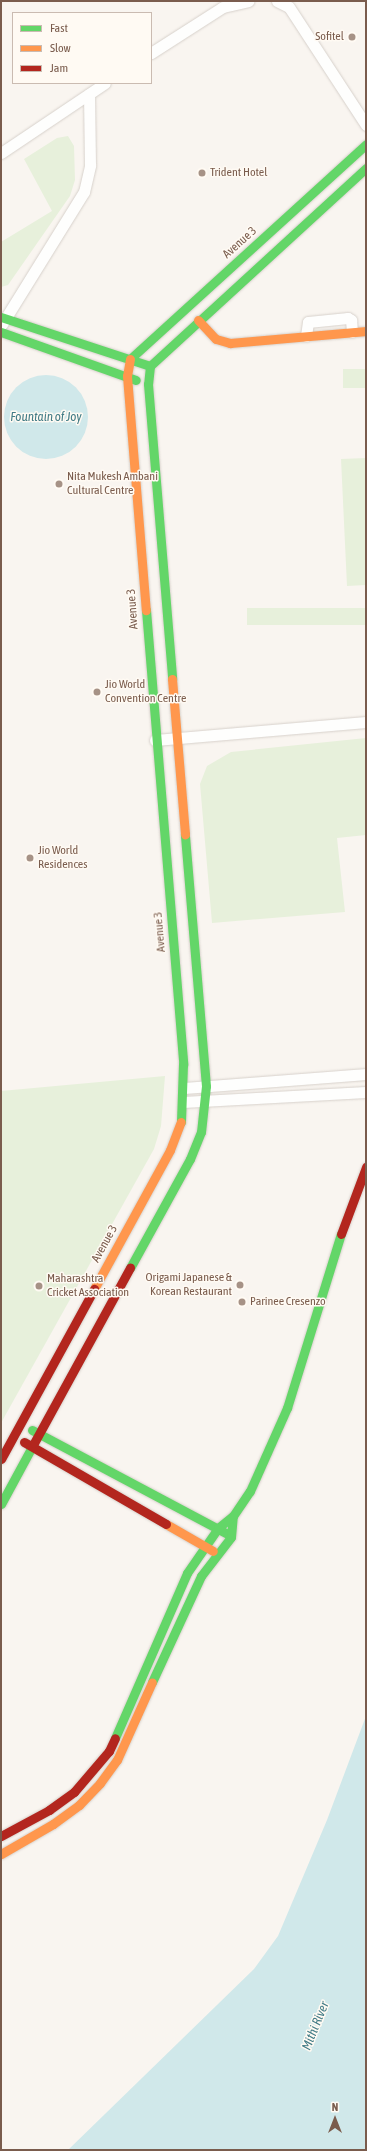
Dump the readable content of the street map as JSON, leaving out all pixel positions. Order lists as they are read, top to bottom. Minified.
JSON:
{"streets":{"street":["Avenue 3"]},"water":["Fountain of Joy","Mithi River"],"places":["Sofitel","Trident Hotel","Nita Mukesh Ambani Cultural Centre","Jio World Convention Centre","Jio World Residences","Origami Japanese & Korean Restaurant","Maharashtra Cricket Association","Parinee Cresenzo"],"legend":["Fast","Slow","Jam"],"north":"top"}
